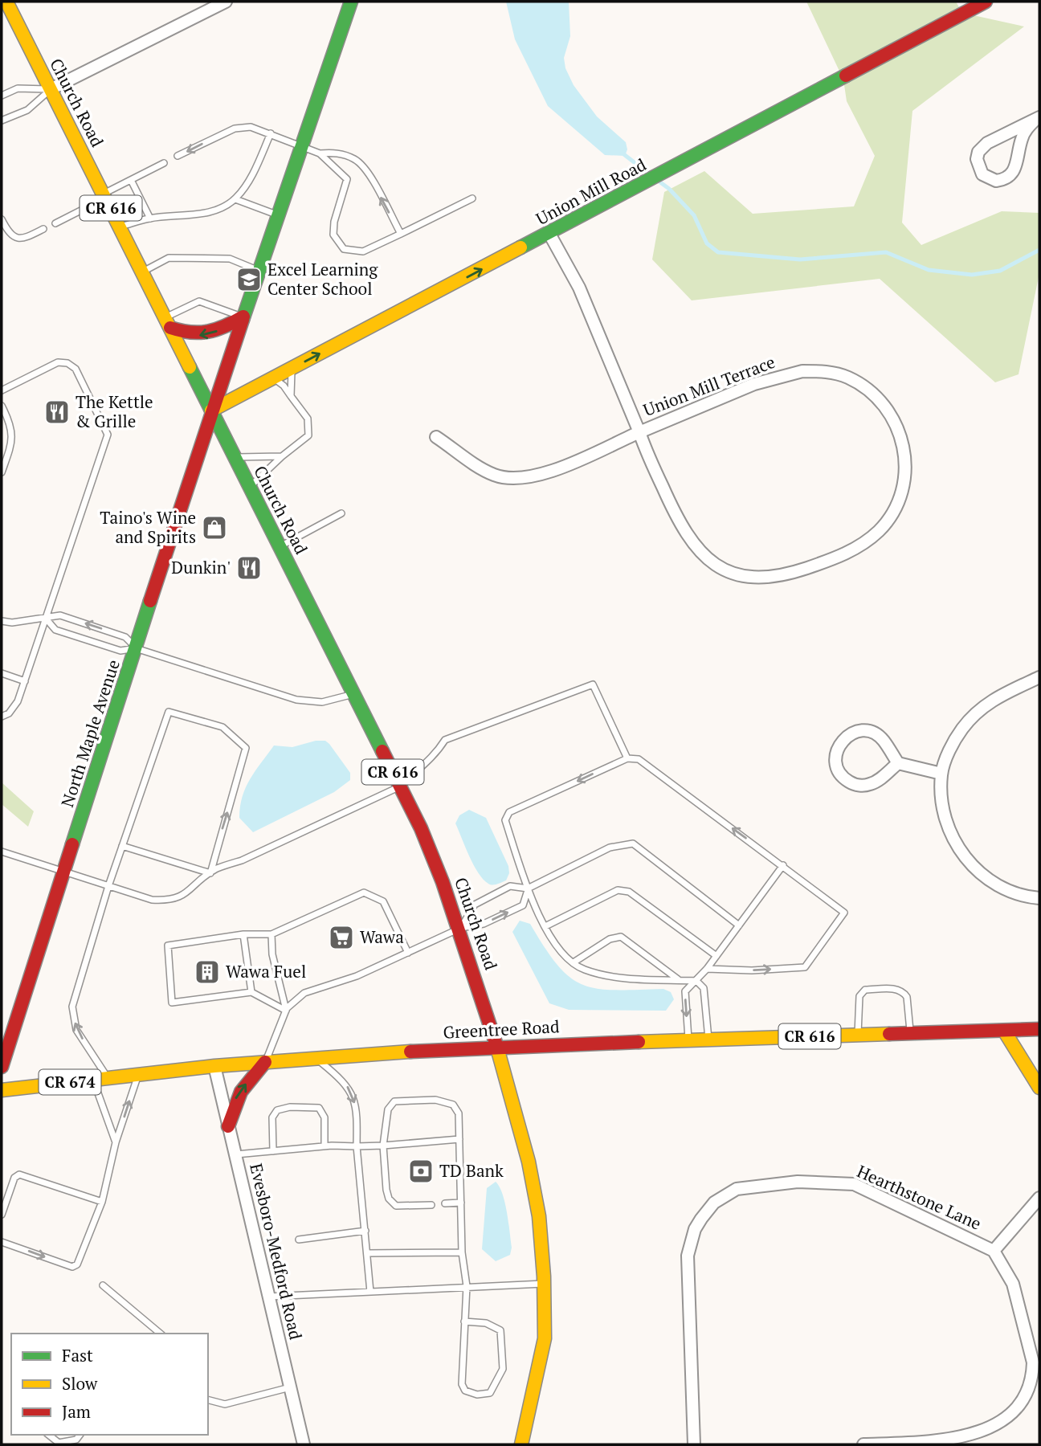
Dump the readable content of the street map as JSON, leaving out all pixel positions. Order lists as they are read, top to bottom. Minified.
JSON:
{"streets":{"main road":["Church Road","Union Mill Road","CR 616","North Maple Avenue","Greentree Road","CR 674"],"street":["Union Mill Terrace","Hearthstone Lane","Evesboro-Medford Road"]},"crossings":[["Church Road","Union Mill Road"],["Church Road","North Maple Avenue"],["Church Road","Greentree Road"],["Union Mill Road","Union Mill Terrace"],["Union Mill Road","North Maple Avenue"],["Greentree Road","Evesboro-Medford Road"]],"places":{"school or university":["Excel Learning Center School"],"restaurant":["The Kettle & Grille","Dunkin'"],"shop":["Taino's Wine and Spirits"],"supermarket":["Wawa"],"building":["Wawa Fuel"],"bank":["TD Bank"]},"legend":["Fast","Slow","Jam"]}
